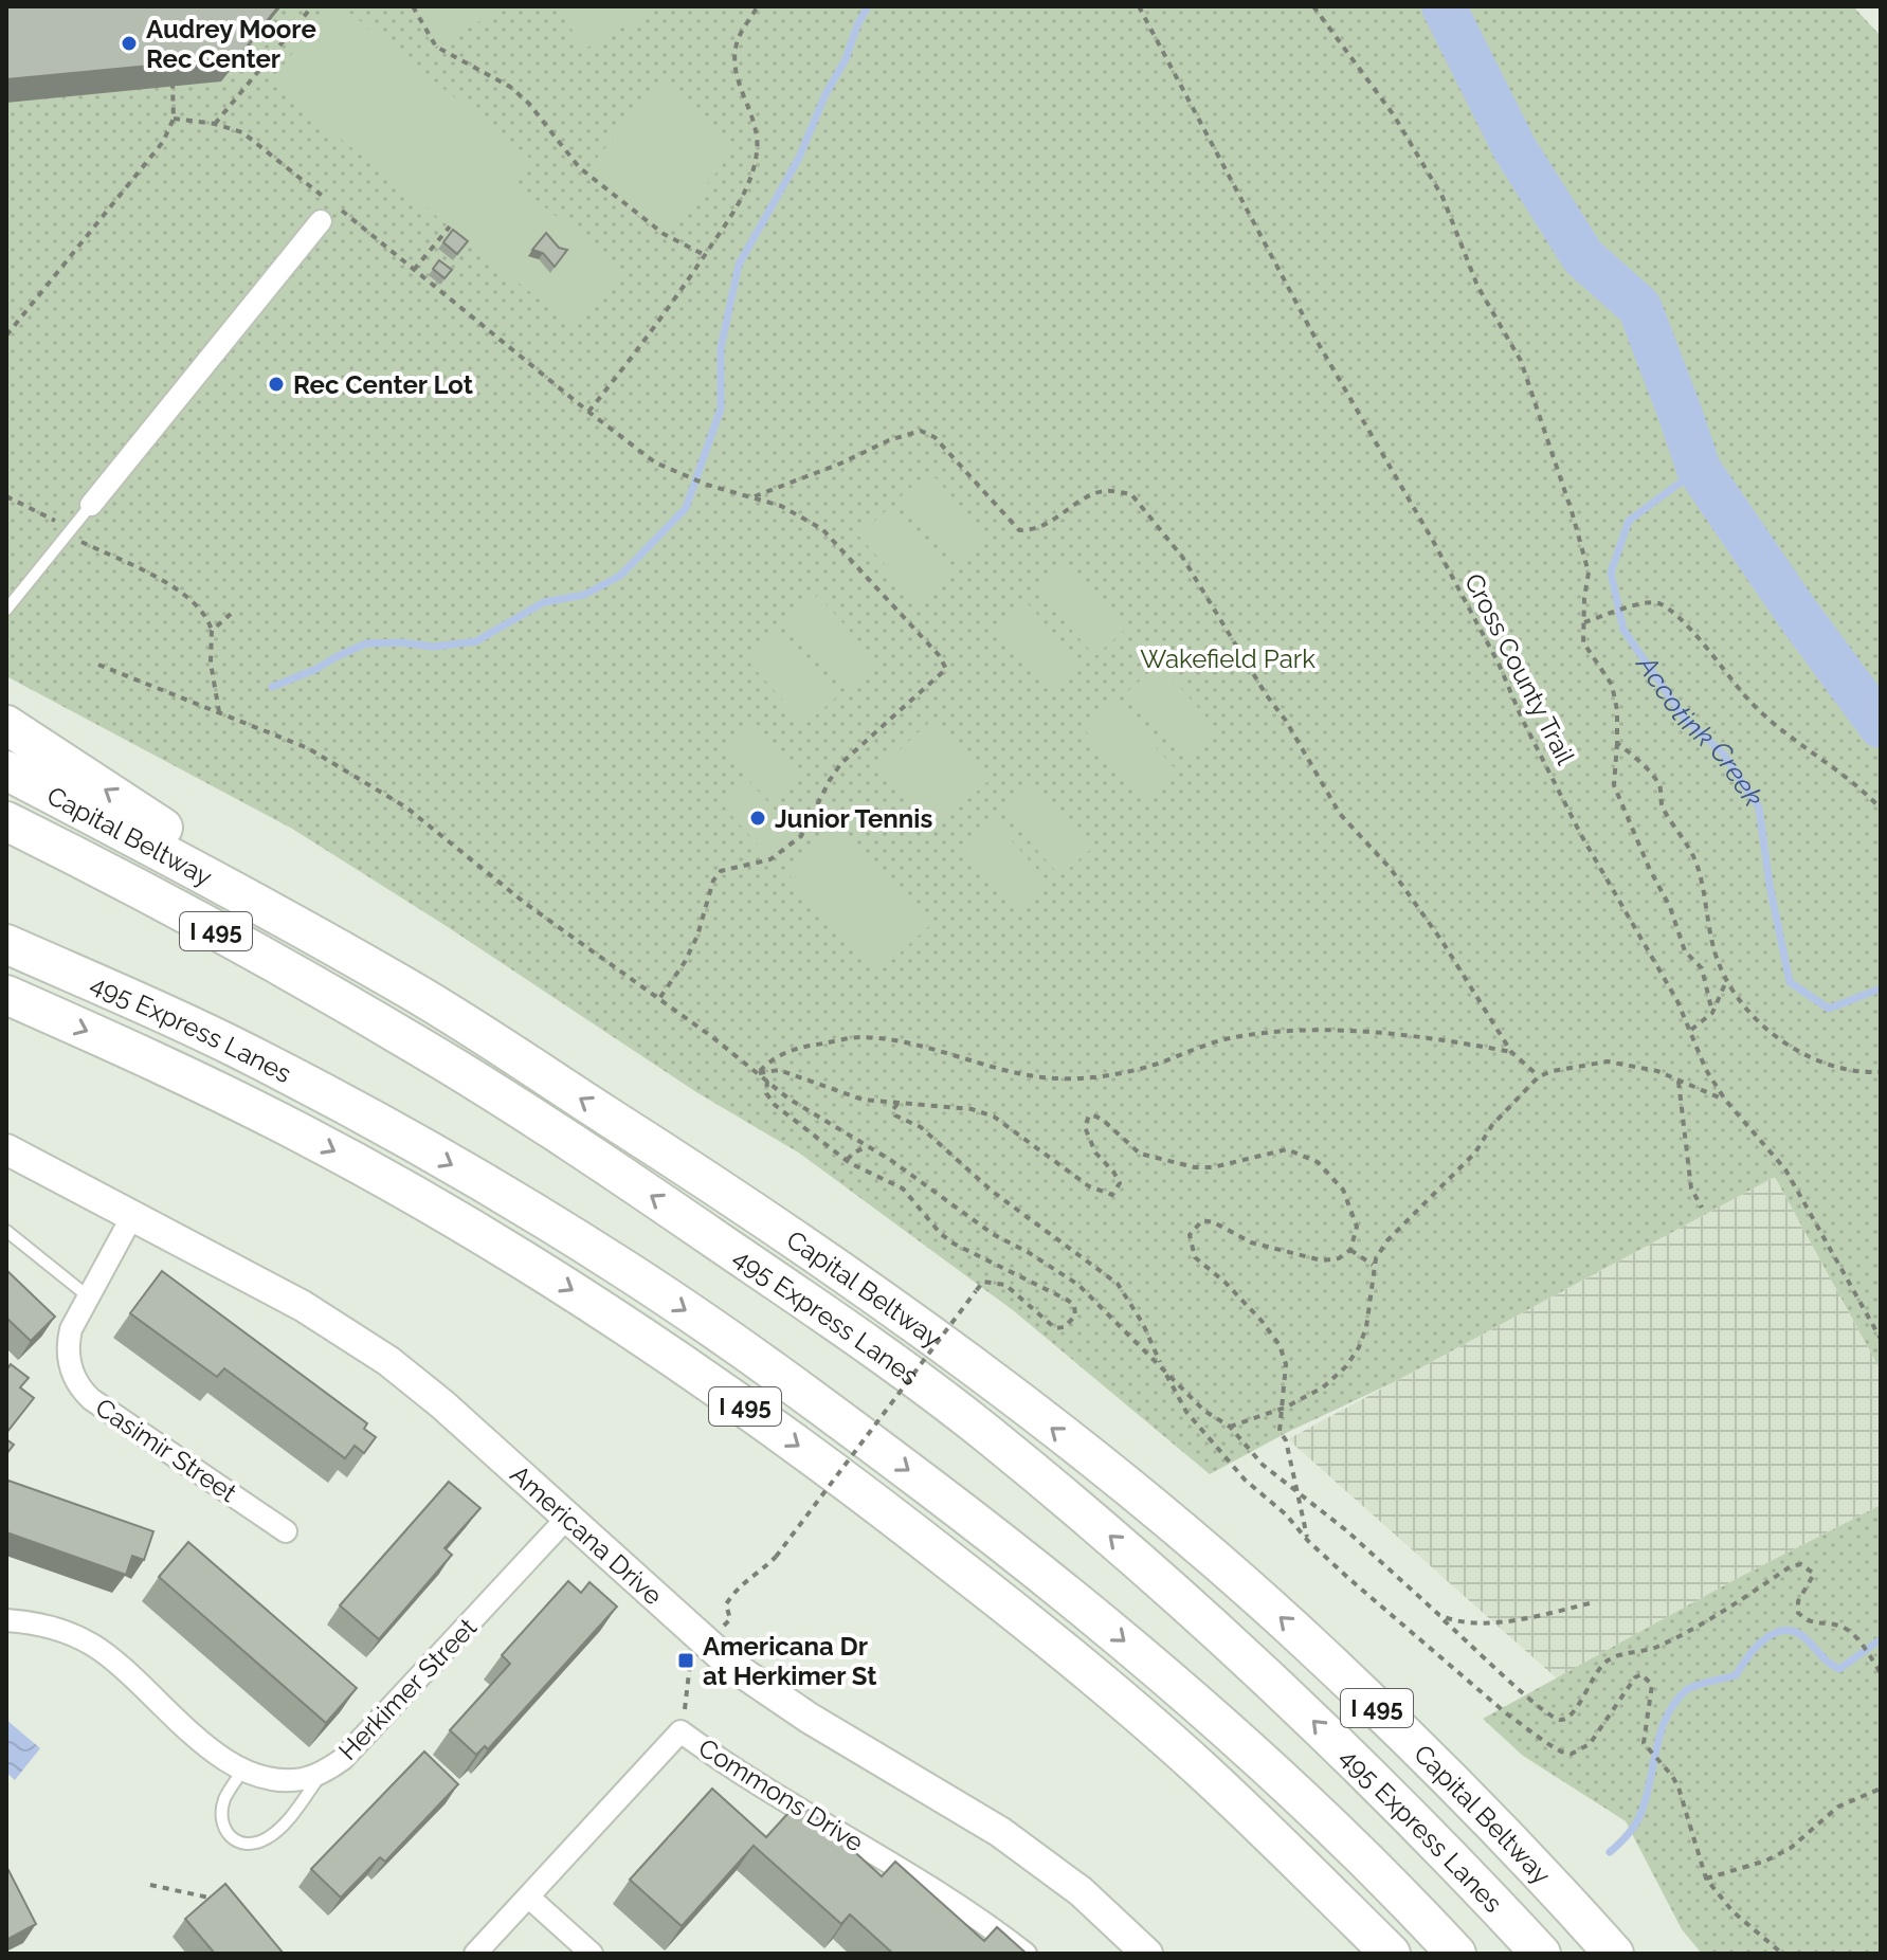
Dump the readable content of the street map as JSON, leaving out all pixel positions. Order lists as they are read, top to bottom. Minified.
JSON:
{"streets":{"highway":["Capital Beltway","I 495","495 Express Lanes"],"street":["Casimir Street","Americana Drive","Herkimer Street","Commons Drive"],"path":["Cross County Trail"]},"crossings":[["Casimir Street","Americana Drive"],["Americana Drive","Herkimer Street"]],"water":["Accotink Creek"],"parks":["Wakefield Park"],"places":{"other":["Audrey Moore Rec Center","Rec Center Lot","Junior Tennis"],"transit":["Americana Dr at Herkimer St"]}}
